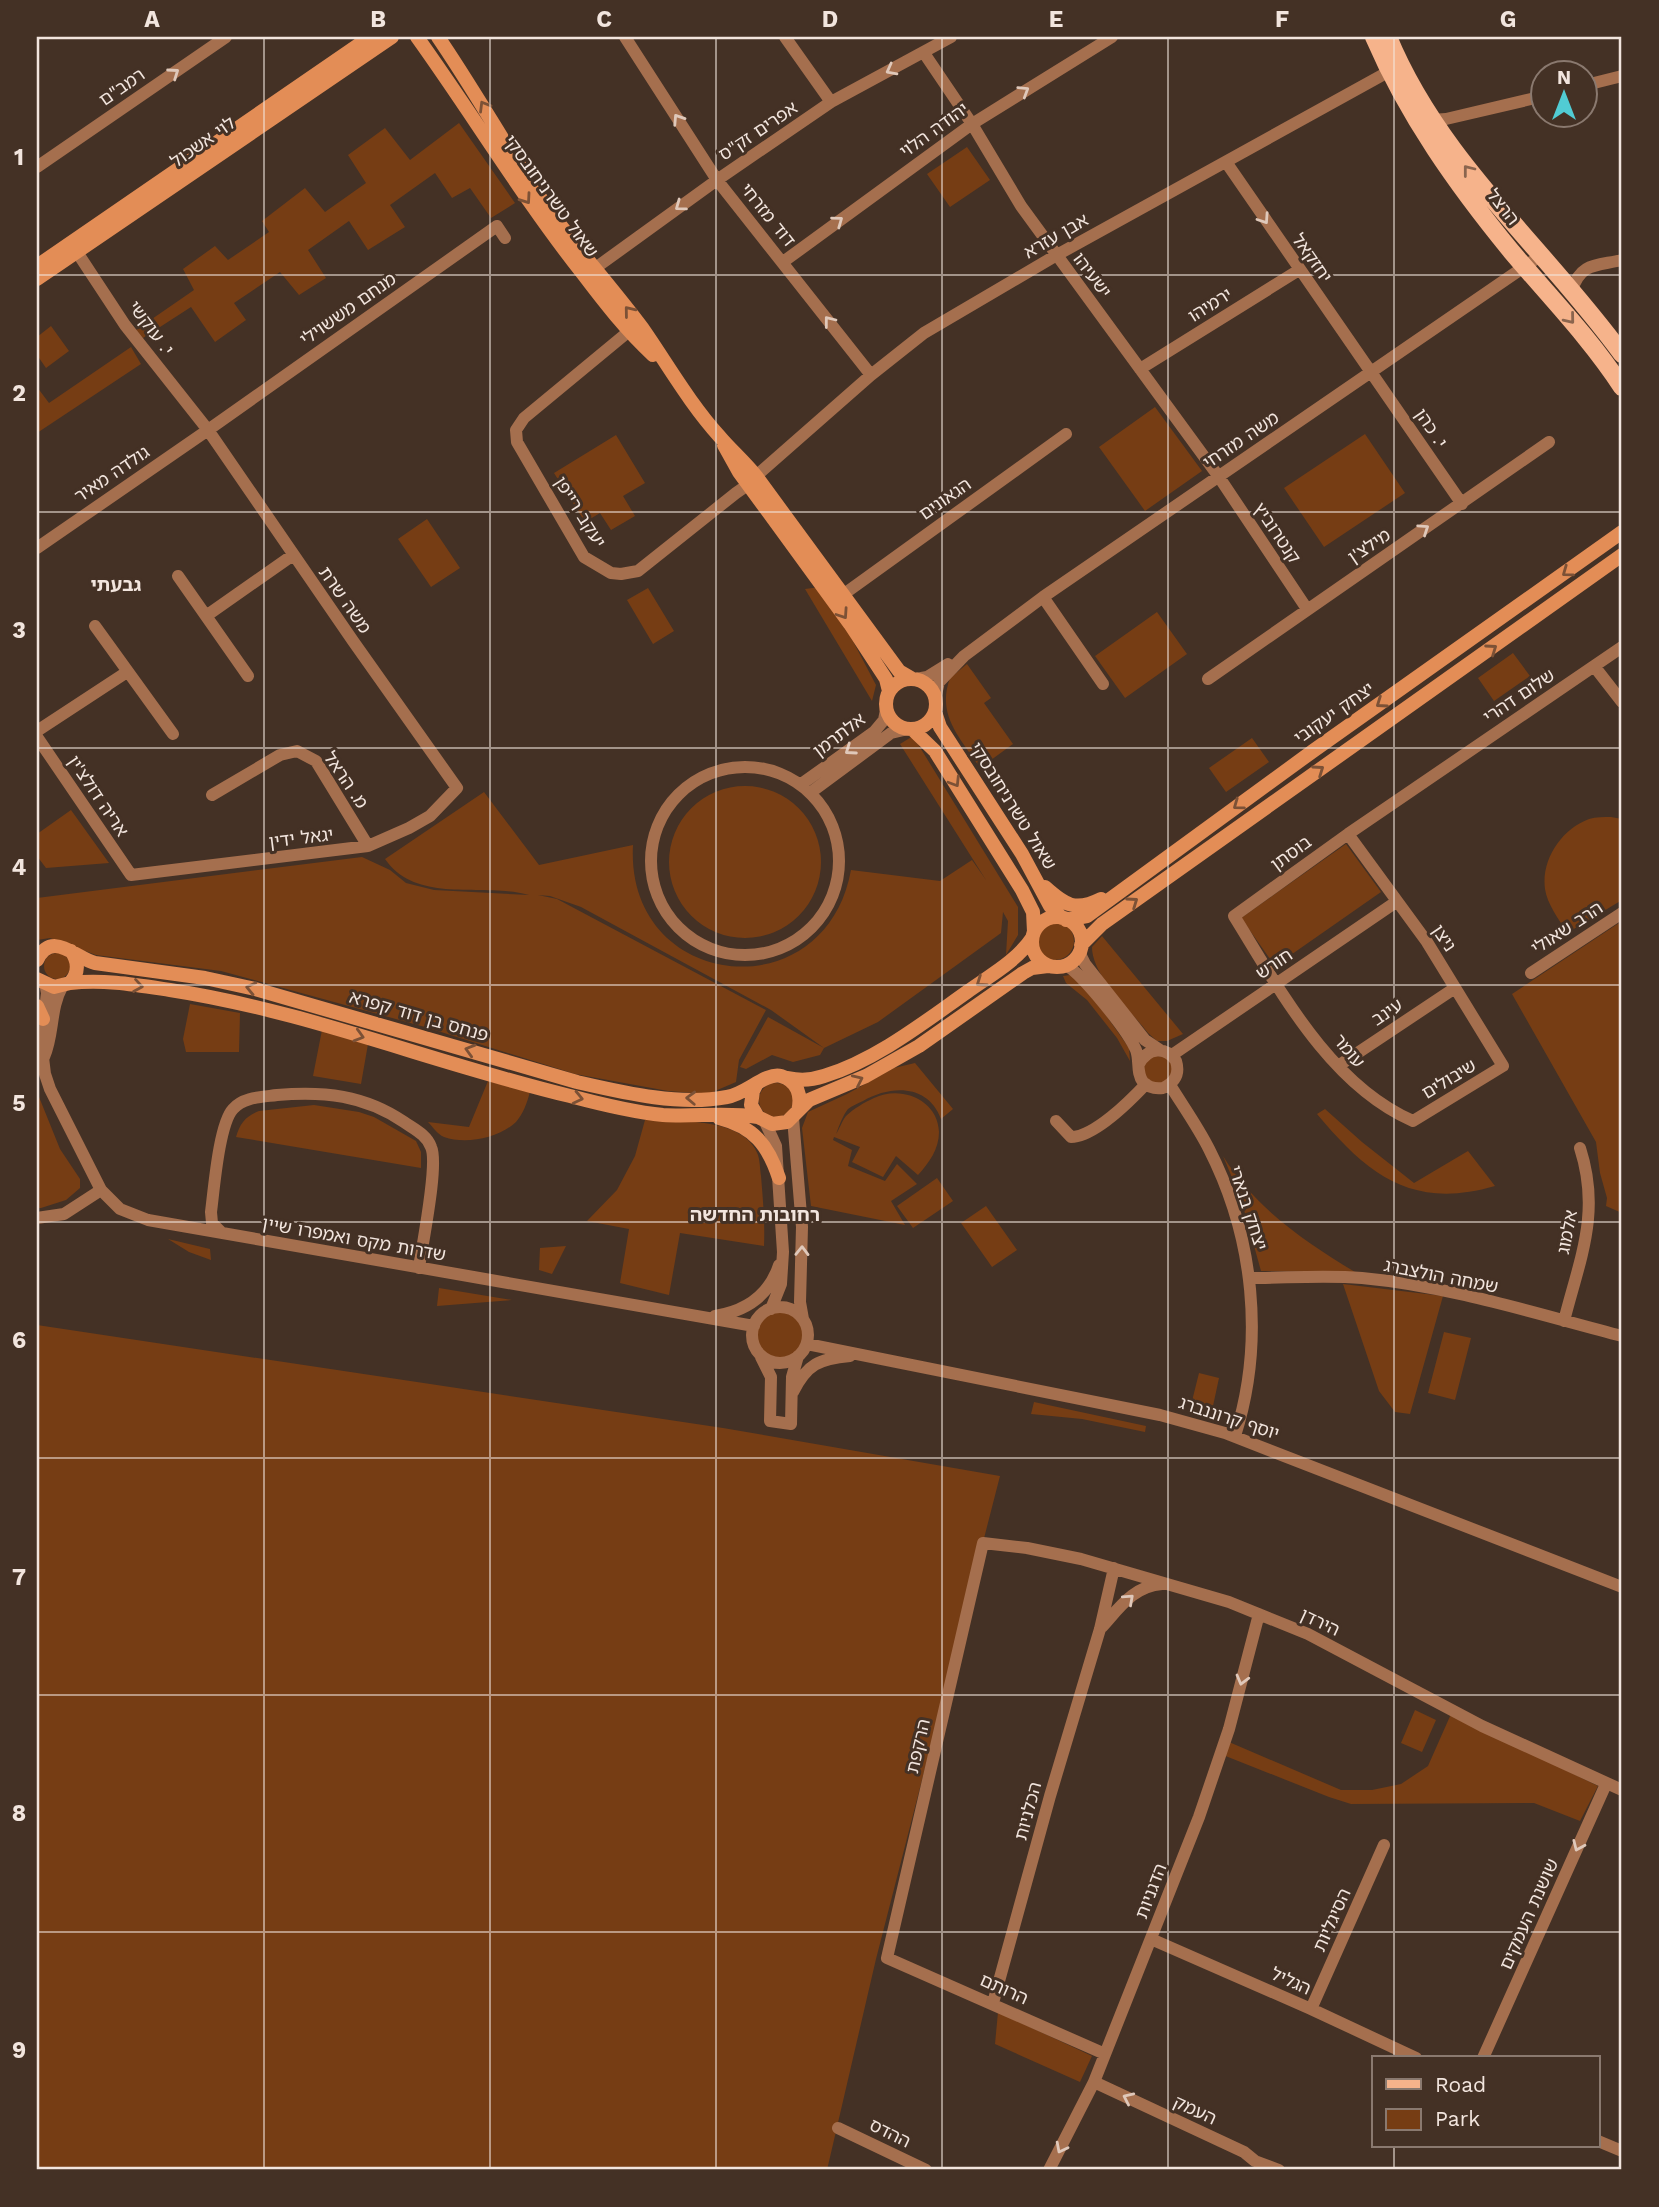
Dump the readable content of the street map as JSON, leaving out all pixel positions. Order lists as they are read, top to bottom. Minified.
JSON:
{"streets":{"main road":["לוי אשכול","שאול טשרניחובסקי","הרצל","יצחק יעקובי","פנחס בן דוד קפרא"],"street":["רמב\"ם","יהודה הלוי","אפרים זק\"ס","דוד מזרחי","אבן עזרא","יחזקאל","ישעיהו","ירמיהו","מנחם מששוילי","י. עוקשי","י. כהן","משה מזרחי","גולדה מאיר","הגאונים","יעקב רייפן","קנטרוביץ","מילצ'ן","משה שרת","שלום דהרי","אלתרמן","מ. הראל","אריה דולצ'ין","יגאל ידין","בוסתן","הרב שאולי","ניצן","חורש","עינב","עומר","שיבולים","יצחק בנארי","אלמוג","שדרות מקס ואמפרו שיין","שמחה הולצברג","יוסף קרוננברג","הירדן","הרקפת","הכלניות","הדגניות","שושנת העמקים","הסיגליות","הגליל","הרותם","העמק","ההדס"]},"crossings":[["יהודה הלוי","דוד מזרחי"],["יהודה הלוי","ישעיהו"],["אפרים זק\"ס","שאול טשרניחובסקי"],["אפרים זק\"ס","דוד מזרחי"],["אפרים זק\"ס","ישעיהו"],["לוי אשכול","י. עוקשי"],["שאול טשרניחובסקי","אבן עזרא"],["שאול טשרניחובסקי","משה מזרחי"],["שאול טשרניחובסקי","הגאונים"],["שאול טשרניחובסקי","יעקב רייפן"],["שאול טשרניחובסקי","יצחק יעקובי"],["שאול טשרניחובסקי","אלתרמן"],["הרצל","אבן עזרא"],["הרצל","משה מזרחי"],["דוד מזרחי","אבן עזרא"],["אבן עזרא","יחזקאל"],["אבן עזרא","ישעיהו"],["אבן עזרא","יעקב רייפן"],["יחזקאל","ירמיהו"],["יחזקאל","י. כהן"],["יחזקאל","משה מזרחי"],["ישעיהו","ירמיהו"],["ישעיהו","משה מזרחי"],["ישעיהו","קנטרוביץ"],["מנחם מששוילי","י. עוקשי"],["מנחם מששוילי","גולדה מאיר"],["מנחם מששוילי","משה שרת"],["י. עוקשי","גולדה מאיר"],["י. עוקשי","משה שרת"],["י. כהן","משה מזרחי"],["י. כהן","מילצ'ן"],["משה מזרחי","קנטרוביץ"],["משה מזרחי","אלתרמן"],["גולדה מאיר","משה שרת"],["קנטרוביץ","מילצ'ן"],["משה שרת","יגאל ידין"],["שלום דהרי","בוסתן"],["מ. הראל","יגאל ידין"],["אריה דולצ'ין","יגאל ידין"],["בוסתן","ניצן"],["בוסתן","חורש"],["בוסתן","עומר"],["ניצן","חורש"],["ניצן","עינב"],["ניצן","שיבולים"],["חורש","עומר"],["חורש","יצחק בנארי"],["עינב","עומר"],["פנחס בן דוד קפרא","שדרות מקס ואמפרו שיין"],["עומר","שיבולים"],["יצחק בנארי","שמחה הולצברג"],["יצחק בנארי","יוסף קרוננברג"],["אלמוג","שמחה הולצברג"],["שדרות מקס ואמפרו שיין","יוסף קרוננברג"],["הירדן","הרקפת"],["הירדן","הכלניות"],["הירדן","הדגניות"],["הירדן","שושנת העמקים"],["הרקפת","הרותם"],["הכלניות","הרותם"],["הדגניות","הגליל"],["הדגניות","הרותם"],["הדגניות","העמק"],["הסיגליות","הגליל"]],"one_way":["רמב\"ם","יהודה הלוי","אפרים זק\"ס","דוד מזרחי","יחזקאל","מילצ'ן","הדגניות","שושנת העמקים","העמק"],"districts":["גבעתי","רחובות החדשה"],"legend":["Road","Park"],"north":"top","grid":{"columns":["A","B","C","D","E","F","G"],"rows":["1","2","3","4","5","6","7","8","9"]}}
